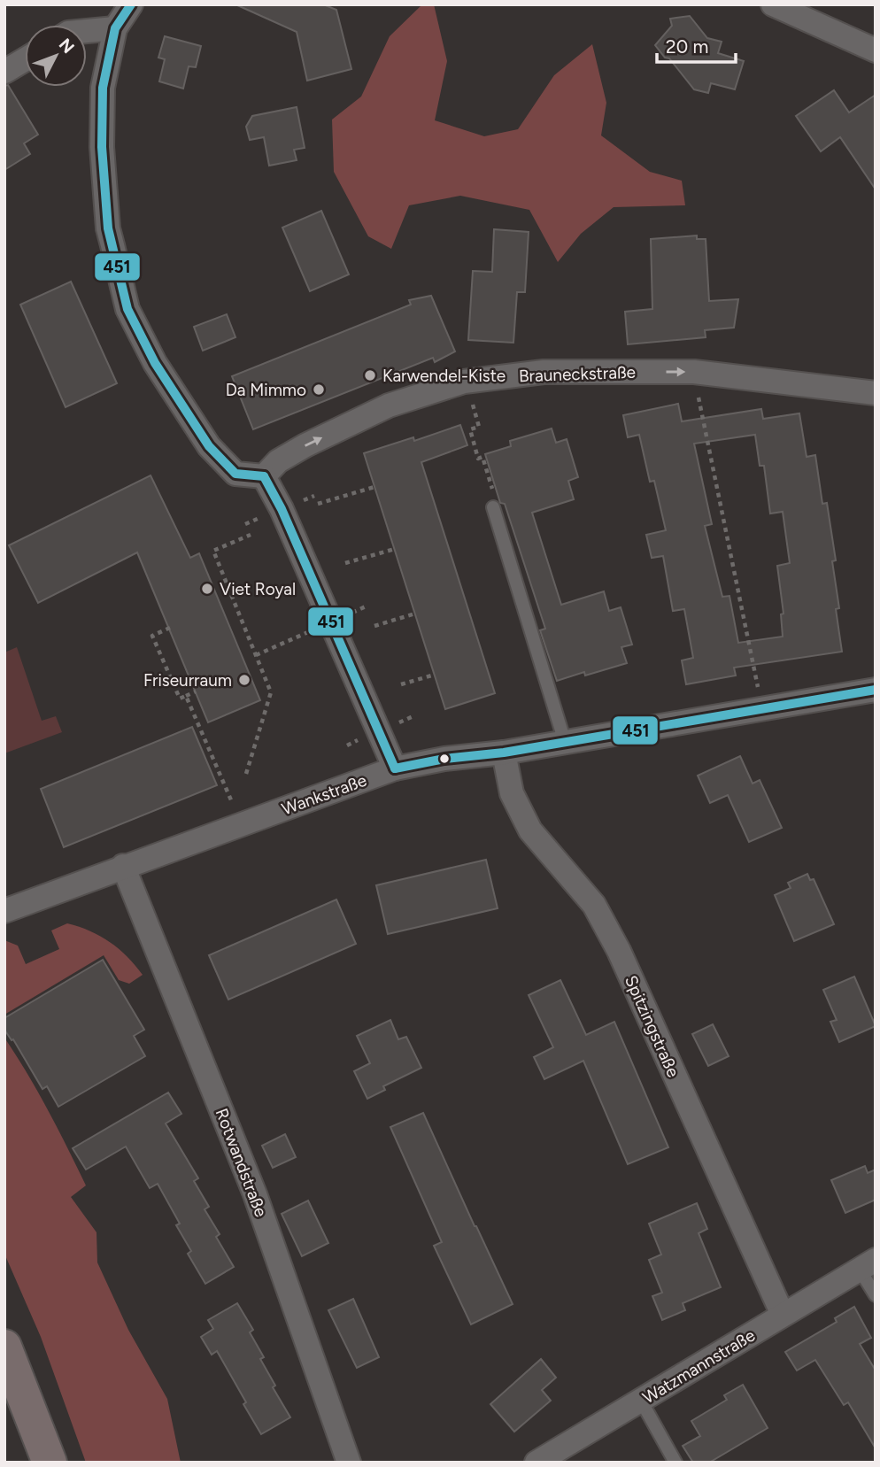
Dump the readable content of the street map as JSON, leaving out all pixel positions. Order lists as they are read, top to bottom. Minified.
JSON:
{"streets":{"street":["Brauneckstraße","Wankstraße","Spitzingstraße","Rotwandstraße","Watzmannstraße"]},"crossings":[["Wankstraße","Spitzingstraße"],["Wankstraße","Rotwandstraße"],["Spitzingstraße","Watzmannstraße"]],"one_way":["Brauneckstraße"],"places":["Karwendel-Kiste","Da Mimmo","Viet Royal","Friseurraum"],"lines":["transit line 451"],"scale_bar":"20 m","north":"top right"}
